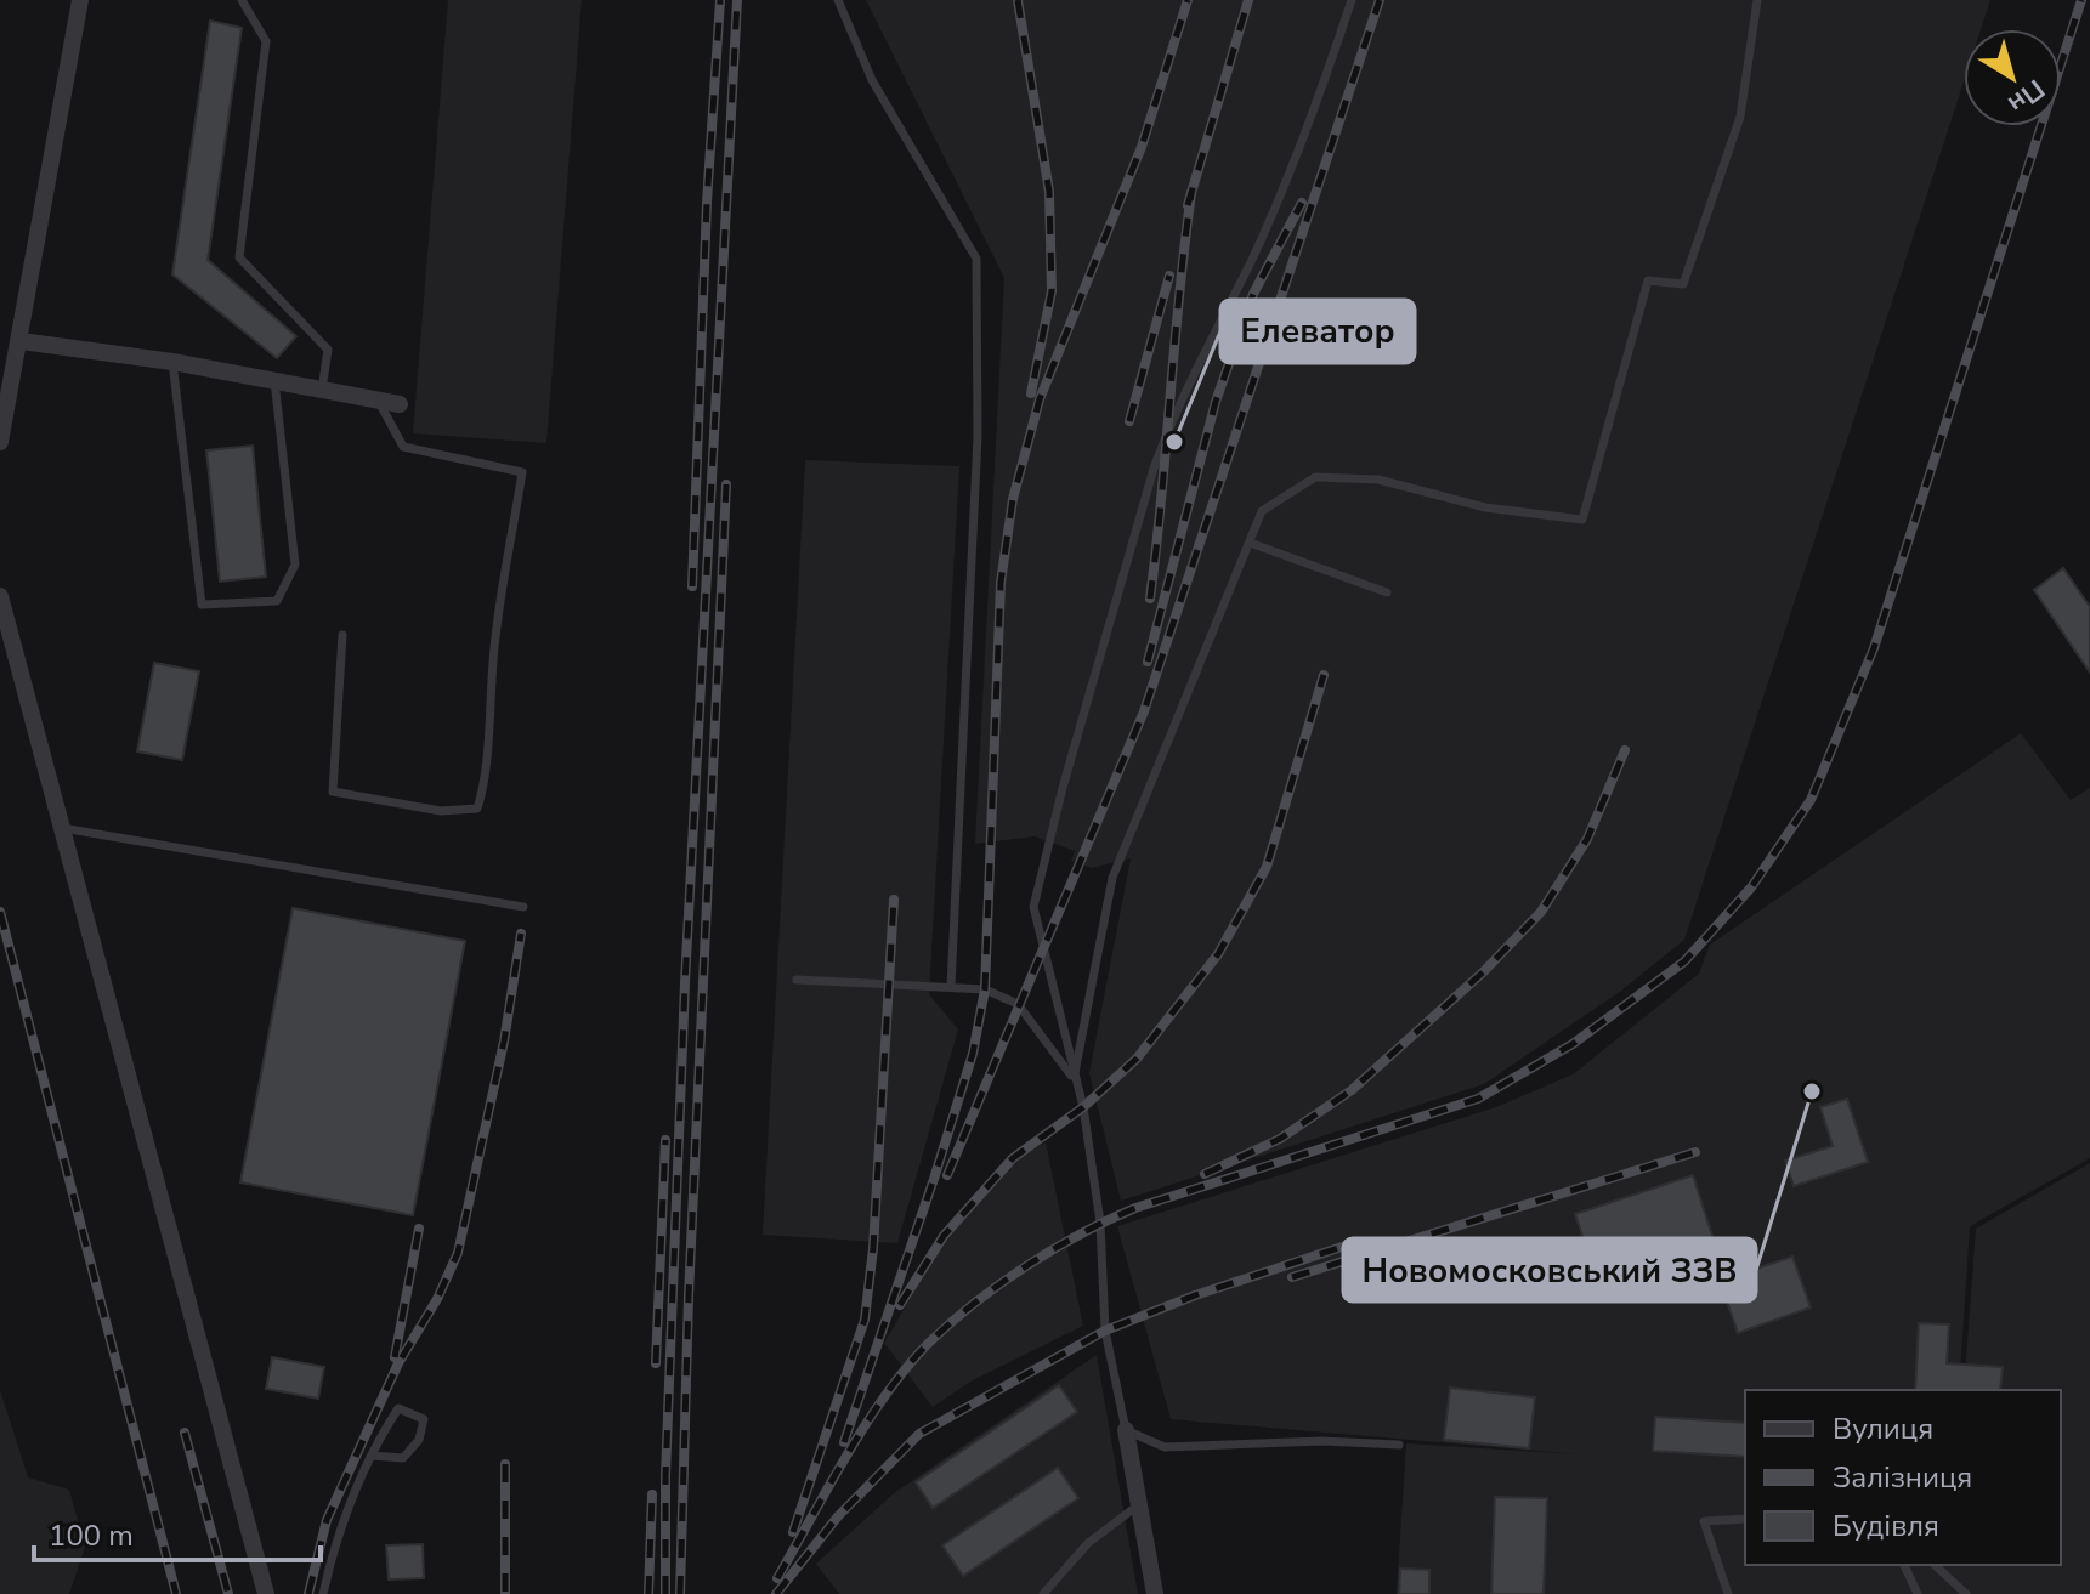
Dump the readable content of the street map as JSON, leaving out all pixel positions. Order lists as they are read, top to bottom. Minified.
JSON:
{"places":["Елеватор","Новомосковський ЗЗВ"],"legend":["Вулиця","Залізниця","Будівля"],"scale_bar":"100 m","north":"bottom right"}
